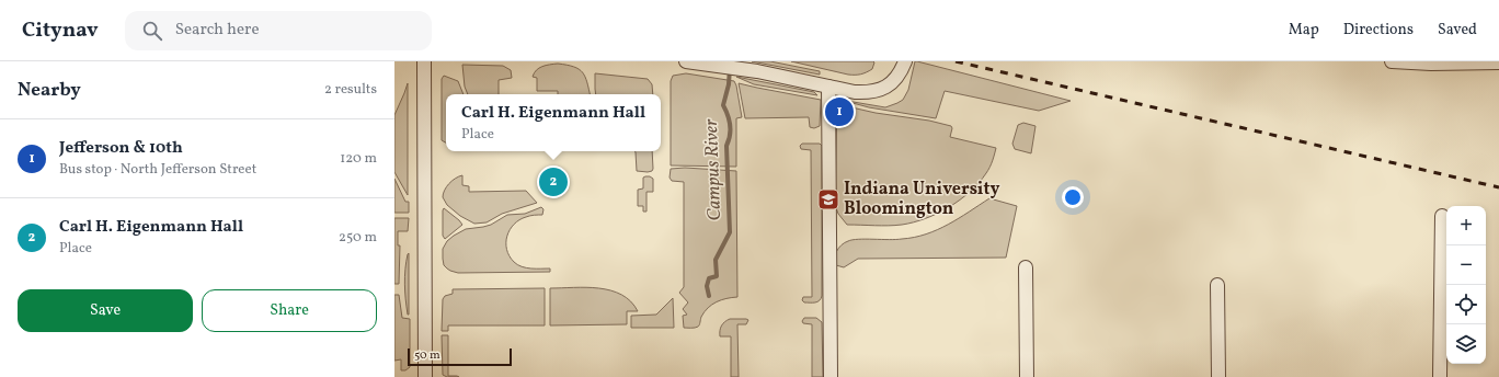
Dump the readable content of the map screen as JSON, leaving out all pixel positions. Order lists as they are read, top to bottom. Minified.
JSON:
{"water":["Campus River"],"places":{"school or university":["Indiana University Bloomington"]},"scale_bar":"50 m","page":{"header":"Citynav","search":"Search here","nav":["Map","Directions","Saved"],"heading":["Nearby","2 results"],"popup":["Carl H. Eigenmann Hall","Place"],"pins":["1","2"],"list":[{"mark":"1","name":"Jefferson & 10th","note":"Bus stop · North Jefferson Street","value":"120 m"},{"mark":"2","name":"Carl H. Eigenmann Hall","note":"Place","value":"250 m"}],"map_buttons":["+","−"],"buttons":["Save","Share"],"scale":"50 m"}}
